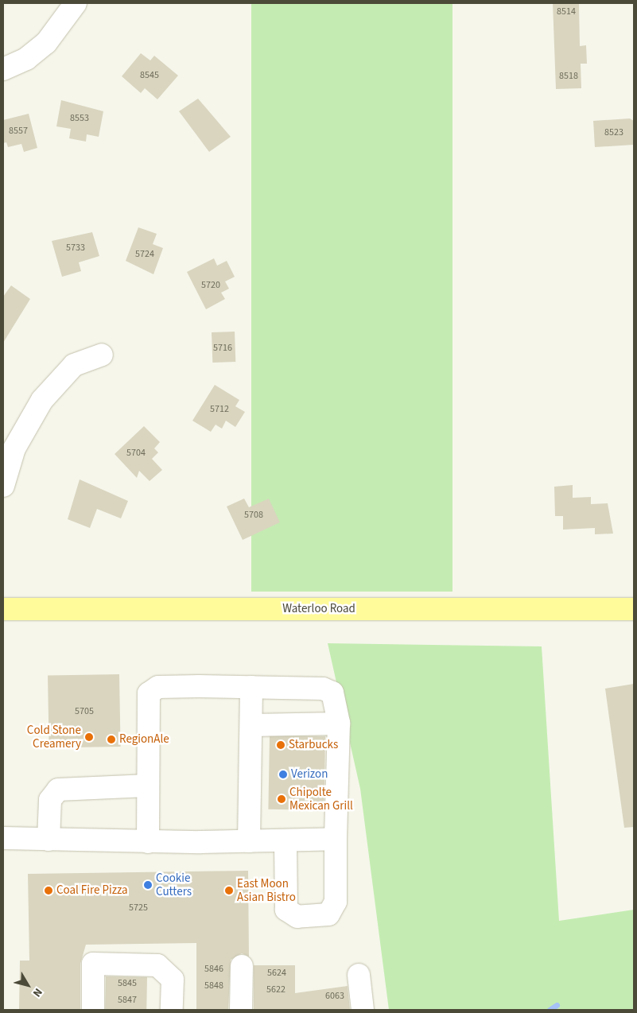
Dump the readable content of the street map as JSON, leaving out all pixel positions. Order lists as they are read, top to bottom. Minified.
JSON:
{"streets":{"main road":["Waterloo Road"]},"places":["Cold Stone Creamery","RegionAle","Starbucks","Verizon","Chipolte Mexican Grill","Cookie Cutters","Coal Fire Pizza","East Moon Asian Bistro"],"house_numbers":["8514","8545","8518","8553","8557","8523","5733","5724","5720","5716","5712","5704","5708","5705","5725","5846","5624","5845","5848","5622","6063","5847"],"north":"bottom right"}
